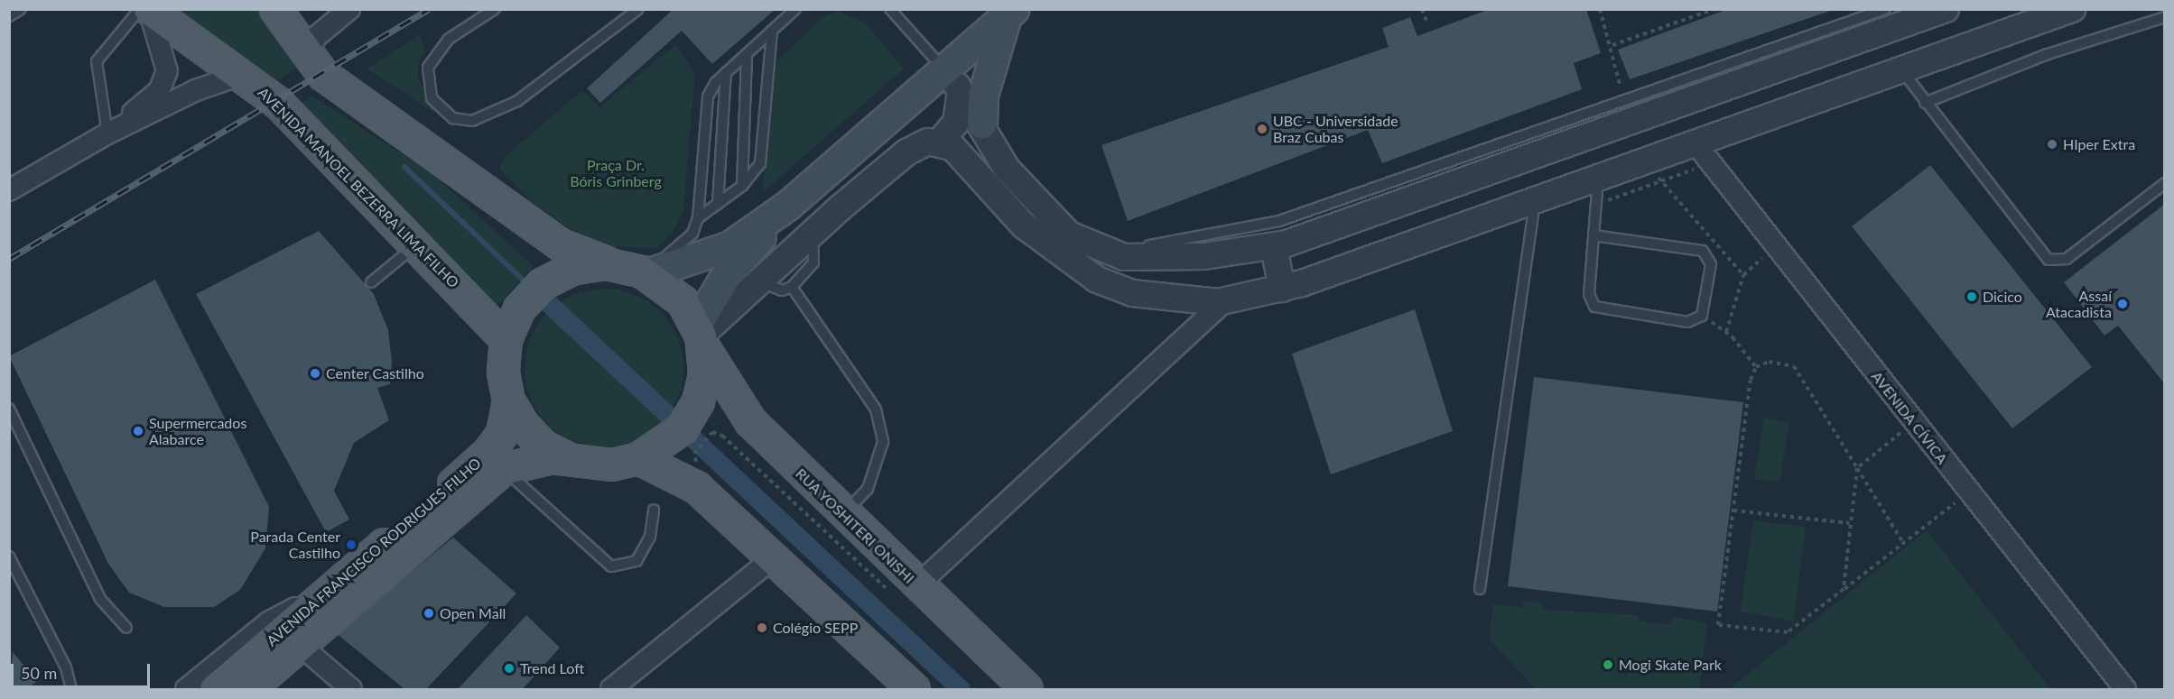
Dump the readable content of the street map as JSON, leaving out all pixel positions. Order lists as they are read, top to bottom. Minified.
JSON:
{"streets":{"main road":["AVENIDA MANOEL BEZERRA LIMA FILHO","RUA YOSHITERI ONISHI","AVENIDA FRANCISCO RODRIGUES FILHO"],"street":["AVENIDA CÍVICA"]},"crossings":[["AVENIDA MANOEL BEZERRA LIMA FILHO","AVENIDA FRANCISCO RODRIGUES FILHO"],["RUA YOSHITERI ONISHI","AVENIDA FRANCISCO RODRIGUES FILHO"]],"parks":["Praça Dr. Bóris Grinberg"],"places":["UBC - Universidade Braz Cubas","HIper Extra","Dicico","Assaí Atacadista","Center Castilho","Supermercados Alabarce","Parada Center Castilho","Open Mall","Colégio SEPP","Mogi Skate Park","Trend Loft"],"scale_bar":"50 m"}
